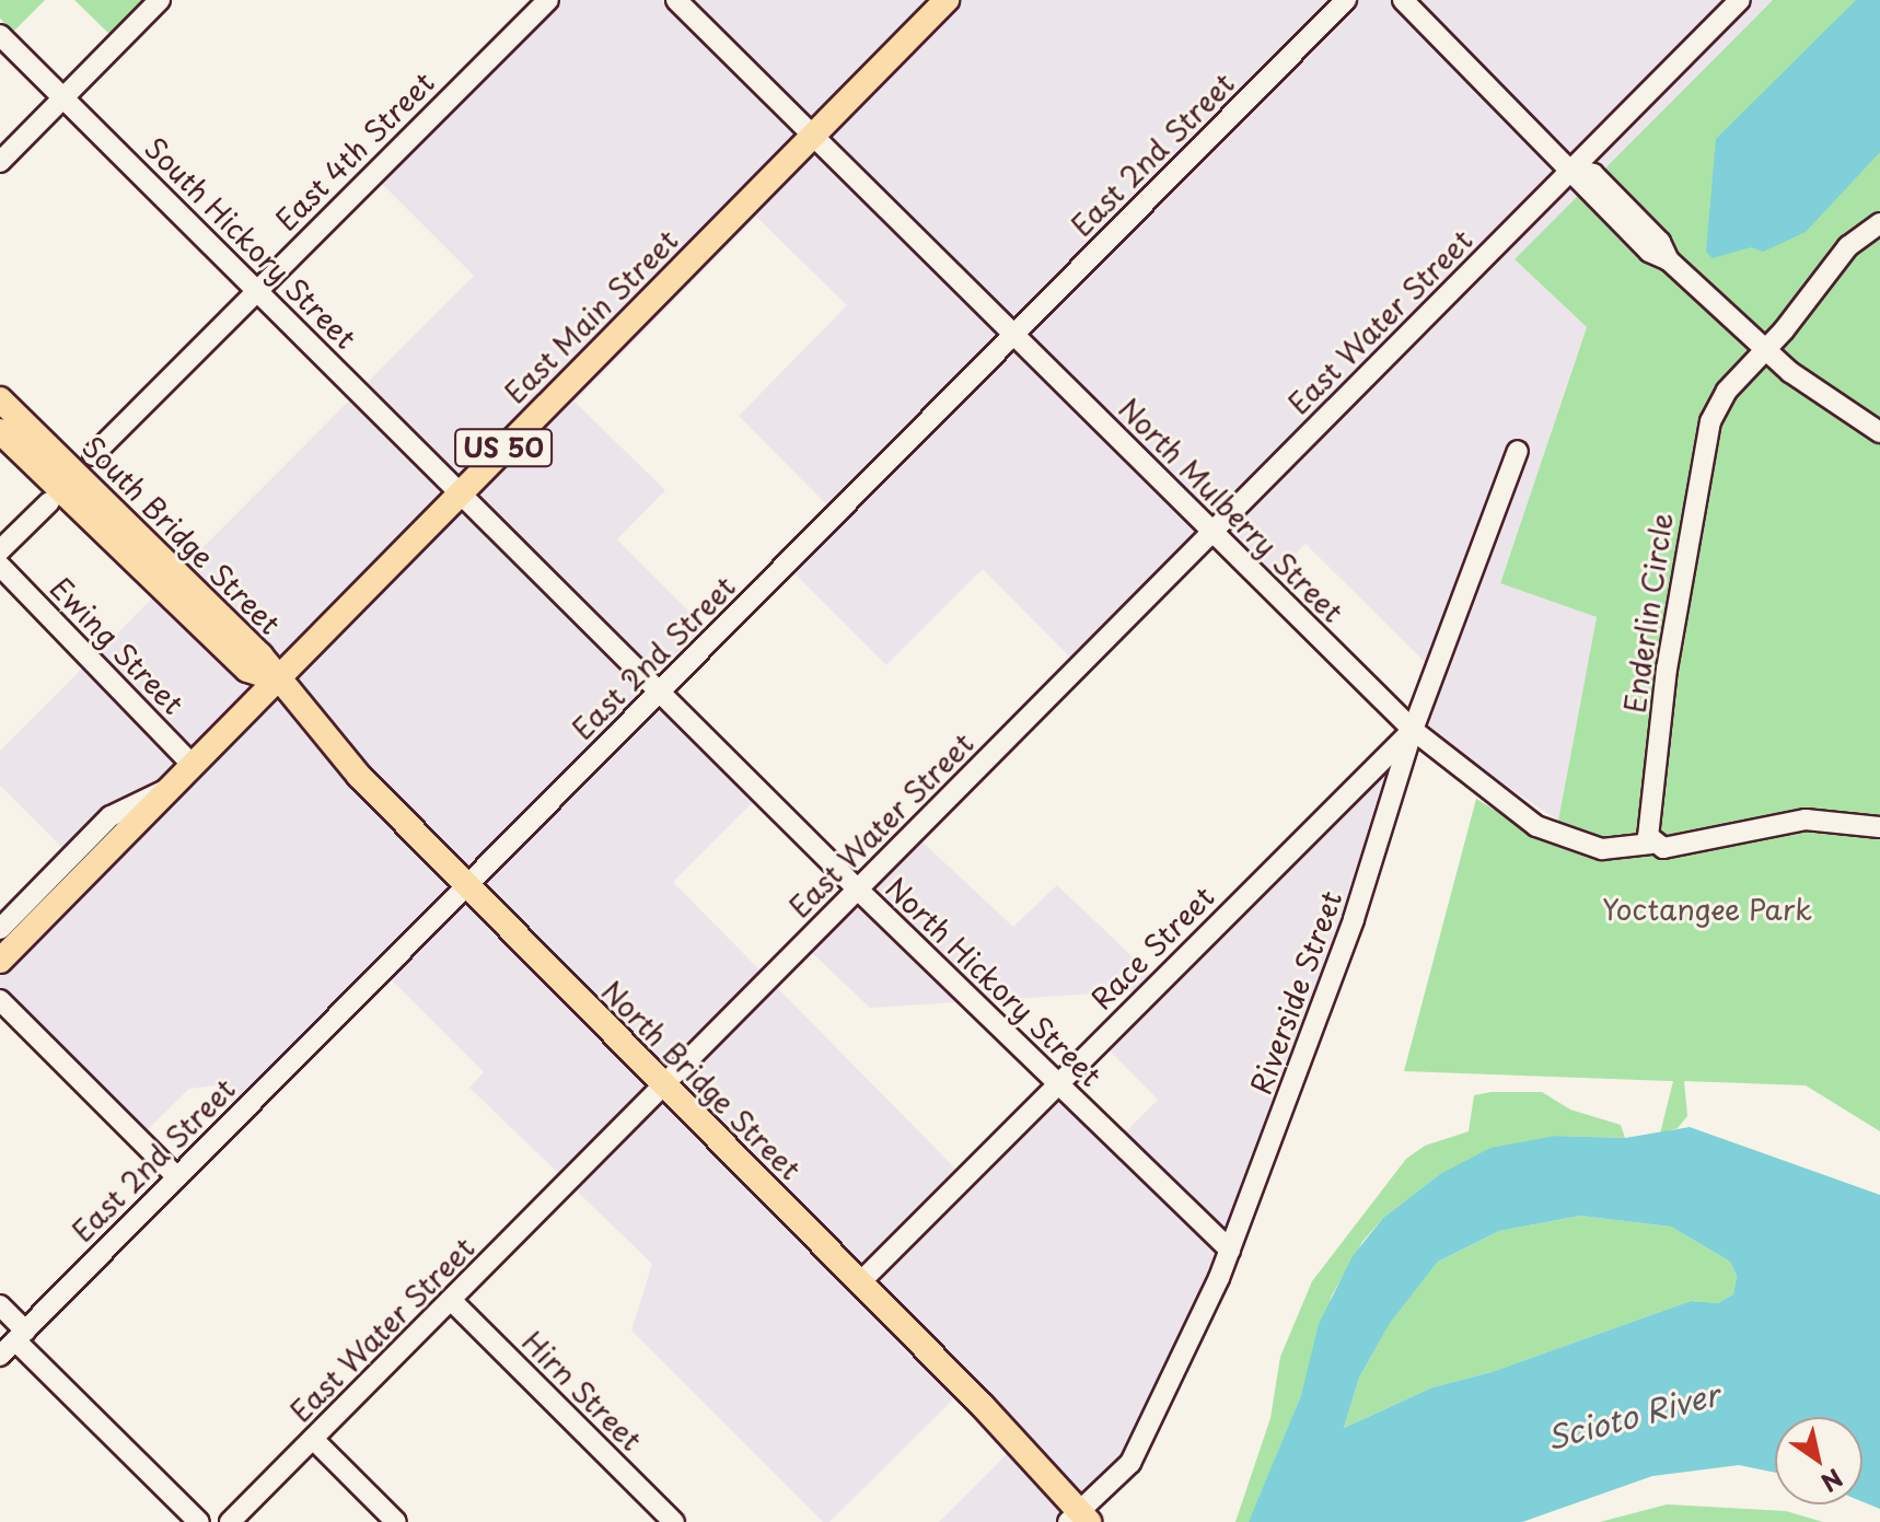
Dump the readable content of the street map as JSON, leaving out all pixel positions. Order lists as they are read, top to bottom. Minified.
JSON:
{"streets":{"main road":["East Main Street","US 50","South Bridge Street","North Bridge Street"],"street":["East 4th Street","East 2nd Street","South Hickory Street","East Water Street","North Mulberry Street","Enderlin Circle","Ewing Street","Race Street","North Hickory Street","Riverside Street","Hirn Street"]},"crossings":[["East 4th Street","South Hickory Street"],["East 2nd Street","North Mulberry Street"],["East 2nd Street","North Hickory Street"],["East 2nd Street","North Bridge Street"],["South Hickory Street","East Main Street"],["South Hickory Street","North Hickory Street"],["East Main Street","North Mulberry Street"],["East Main Street","South Bridge Street"],["East Main Street","Ewing Street"],["East Main Street","North Hickory Street"],["East Main Street","North Bridge Street"],["East Water Street","North Mulberry Street"],["East Water Street","North Hickory Street"],["East Water Street","North Bridge Street"],["East Water Street","Hirn Street"],["North Mulberry Street","Enderlin Circle"],["North Mulberry Street","Race Street"],["North Mulberry Street","Riverside Street"],["South Bridge Street","North Bridge Street"],["Race Street","North Hickory Street"],["Race Street","Riverside Street"],["Race Street","North Bridge Street"],["North Hickory Street","Riverside Street"],["Riverside Street","North Bridge Street"]],"water":["Scioto River"],"parks":["Yoctangee Park"],"north":"bottom right"}
